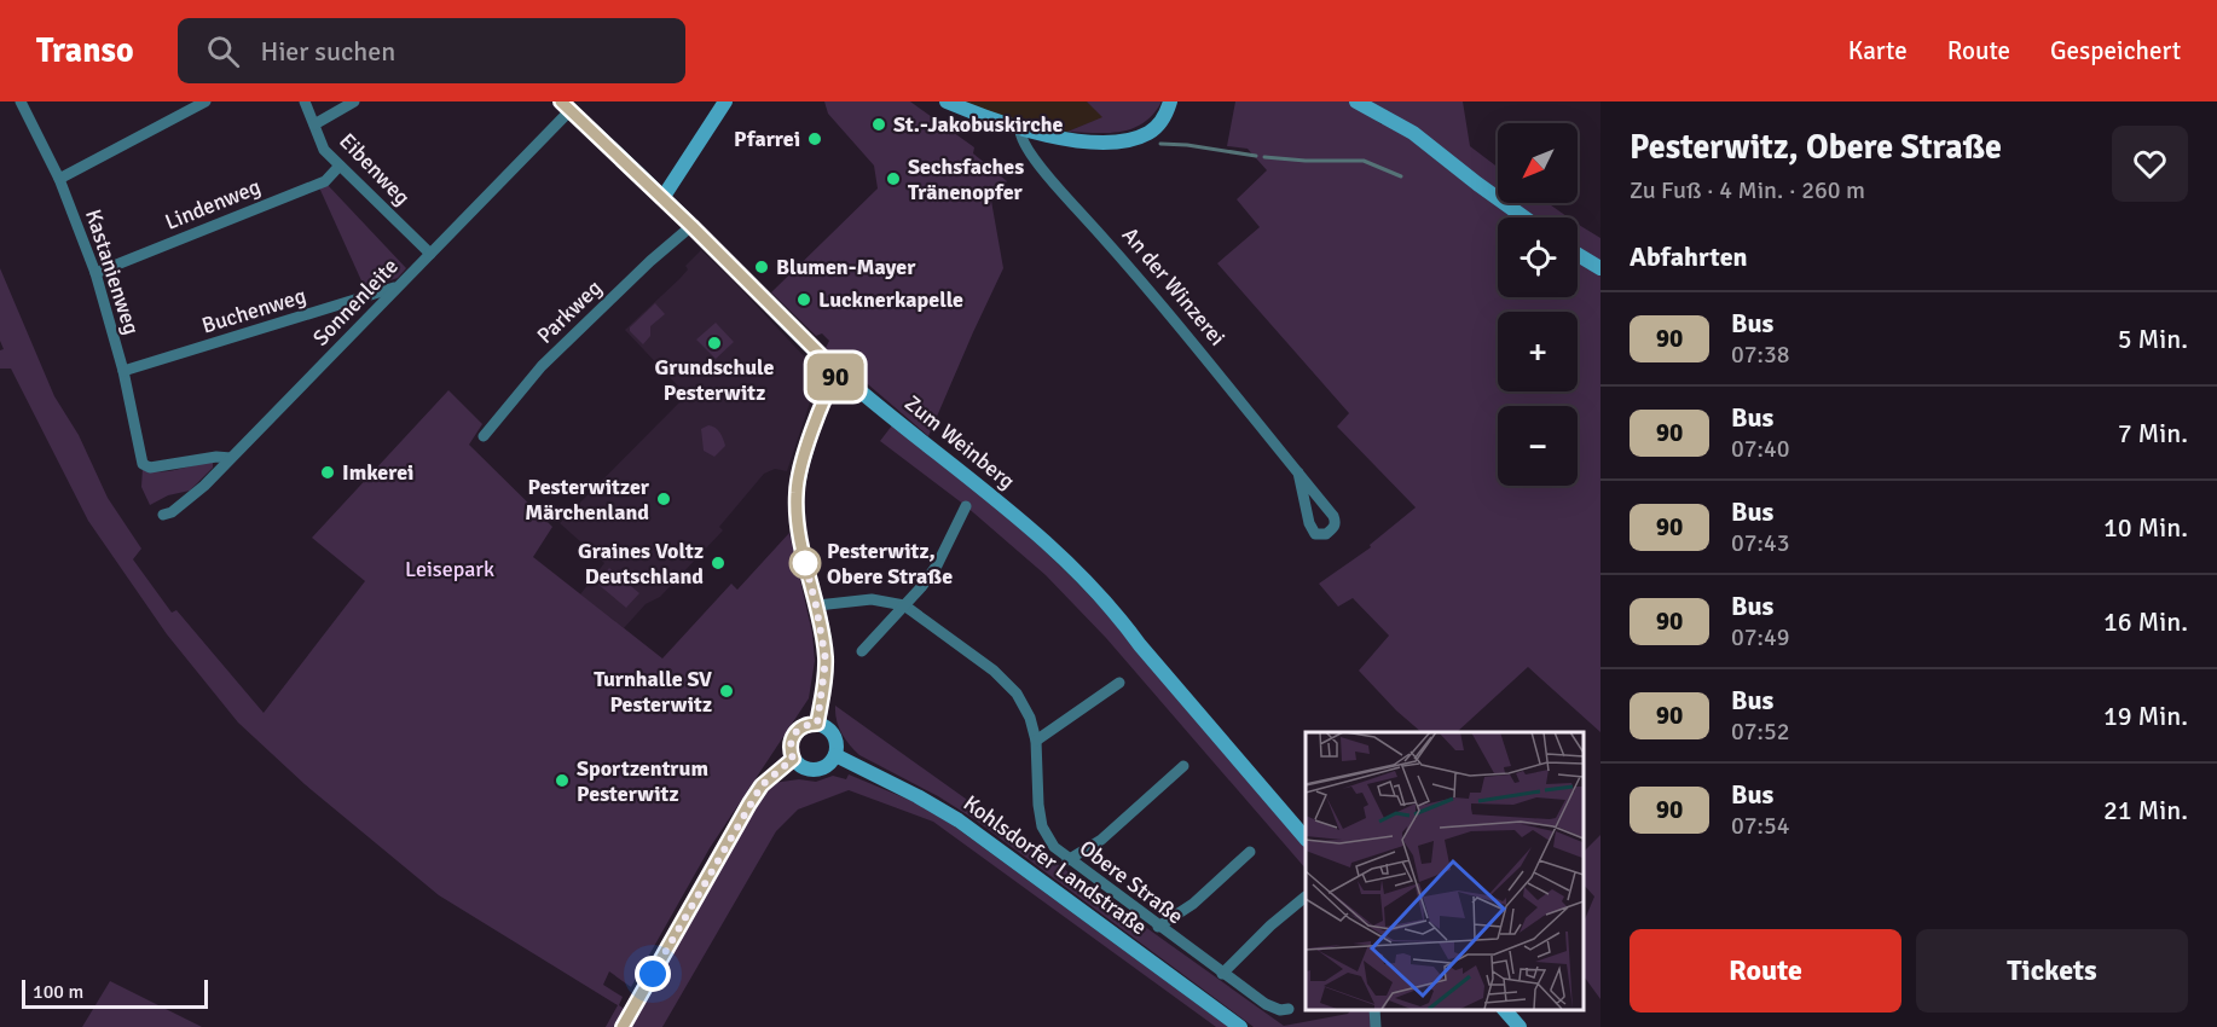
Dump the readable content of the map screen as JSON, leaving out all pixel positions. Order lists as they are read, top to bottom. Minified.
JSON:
{"streets":{"street":["Eibenweg","Lindenweg","Kastanienweg","An der Winzerei","Sonnenleite","Buchenweg","Parkweg","Zum Weinberg","Kohlsdorfer Landstraße","Obere Straße"]},"crossings":[["Eibenweg","Lindenweg"],["Eibenweg","Sonnenleite"],["Lindenweg","Kastanienweg"],["Kastanienweg","Sonnenleite"],["Kastanienweg","Buchenweg"],["Sonnenleite","Buchenweg"],["Sonnenleite","Zum Weinberg"],["Parkweg","Zum Weinberg"]],"parks":["Leisepark"],"places":["St.-Jakobuskirche","Pfarrei","Sechsfaches Tränenopfer","Blumen-Mayer","Lucknerkapelle","Grundschule Pesterwitz","Imkerei","Pesterwitzer Märchenland","Graines Voltz Deutschland","Pesterwitz, Obere Straße","Turnhalle SV Pesterwitz","Sportzentrum Pesterwitz"],"lines":["bus line 90"],"scale_bar":"100 m","north":"bottom left","page":{"header":"Transo","search":"Hier suchen","nav":["Karte","Route","Gespeichert"],"on_map":"90","heading":[["Pesterwitz, Obere Straße","Zu Fuß · 4 Min. · 260 m"],"Abfahrten"],"map_buttons":["+","−"],"list":[{"mark":"90","name":"Bus","note":"07:38","value":"5 Min."},{"mark":"90","name":"Bus","note":"07:40","value":"7 Min."},{"mark":"90","name":"Bus","note":"07:43","value":"10 Min."},{"mark":"90","name":"Bus","note":"07:49","value":"16 Min."},{"mark":"90","name":"Bus","note":"07:52","value":"19 Min."},{"mark":"90","name":"Bus","note":"07:54","value":"21 Min."}],"buttons":["Route","Tickets"],"scale":"100 m"}}
